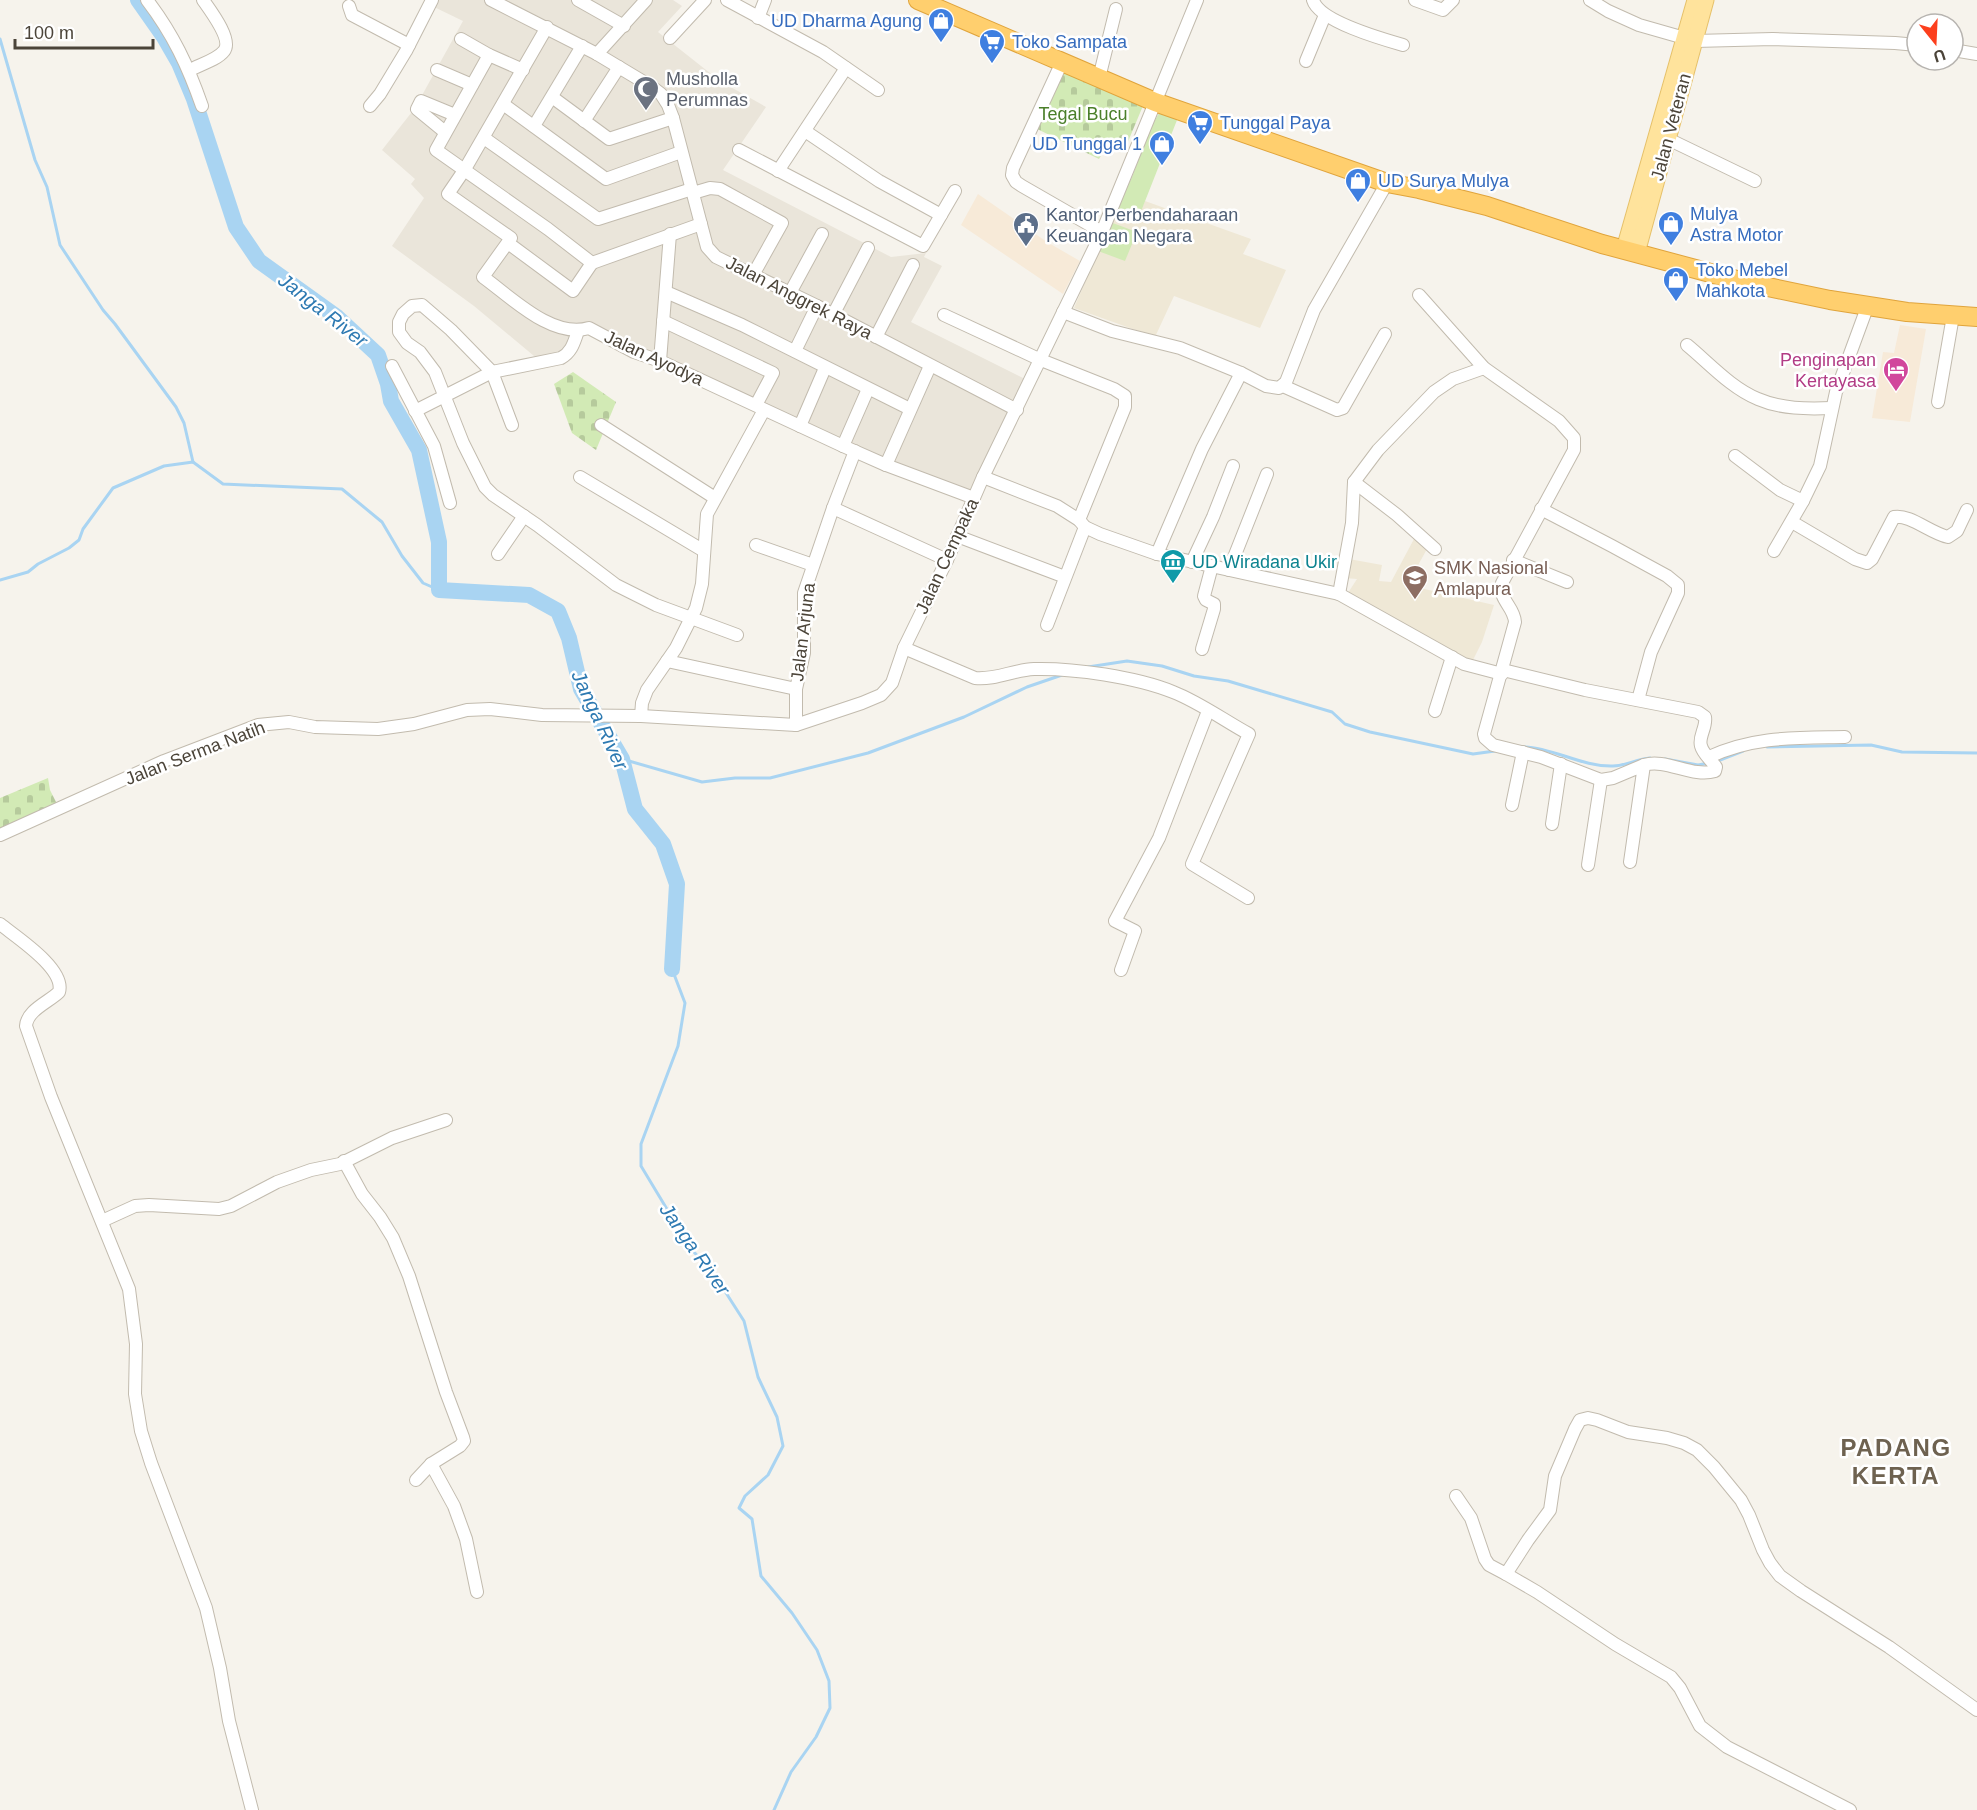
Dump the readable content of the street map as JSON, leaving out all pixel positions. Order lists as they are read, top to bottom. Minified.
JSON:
{"streets":{"main road":["Jalan Veteran"],"street":["Jalan Anggrek Raya","Jalan Ayodya","Jalan Cempaka","Jalan Arjuna","Jalan Serma Natih"]},"crossings":[["Jalan Anggrek Raya","Jalan Cempaka"],["Jalan Ayodya","Jalan Cempaka"],["Jalan Ayodya","Jalan Arjuna"],["Jalan Cempaka","Jalan Arjuna"],["Jalan Cempaka","Jalan Serma Natih"]],"districts":["PADANG KERTA"],"water":["Janga River"],"parks":["Tegal Bucu"],"places":{"shop":["UD Dharma Agung","UD Tunggal 1","UD Surya Mulya","Mulya Astra Motor","Toko Mebel Mahkota"],"supermarket":["Toko Sampata","Tunggal Paya"],"mosque":["Musholla Perumnas"],"public building":["Kantor Perbendaharaan Keuangan Negara"],"hotel":["Penginapan Kertayasa"],"museum":["UD Wiradana Ukir"],"school or university":["SMK Nasional Amlapura"]},"scale_bar":"100 m","north":"bottom"}
